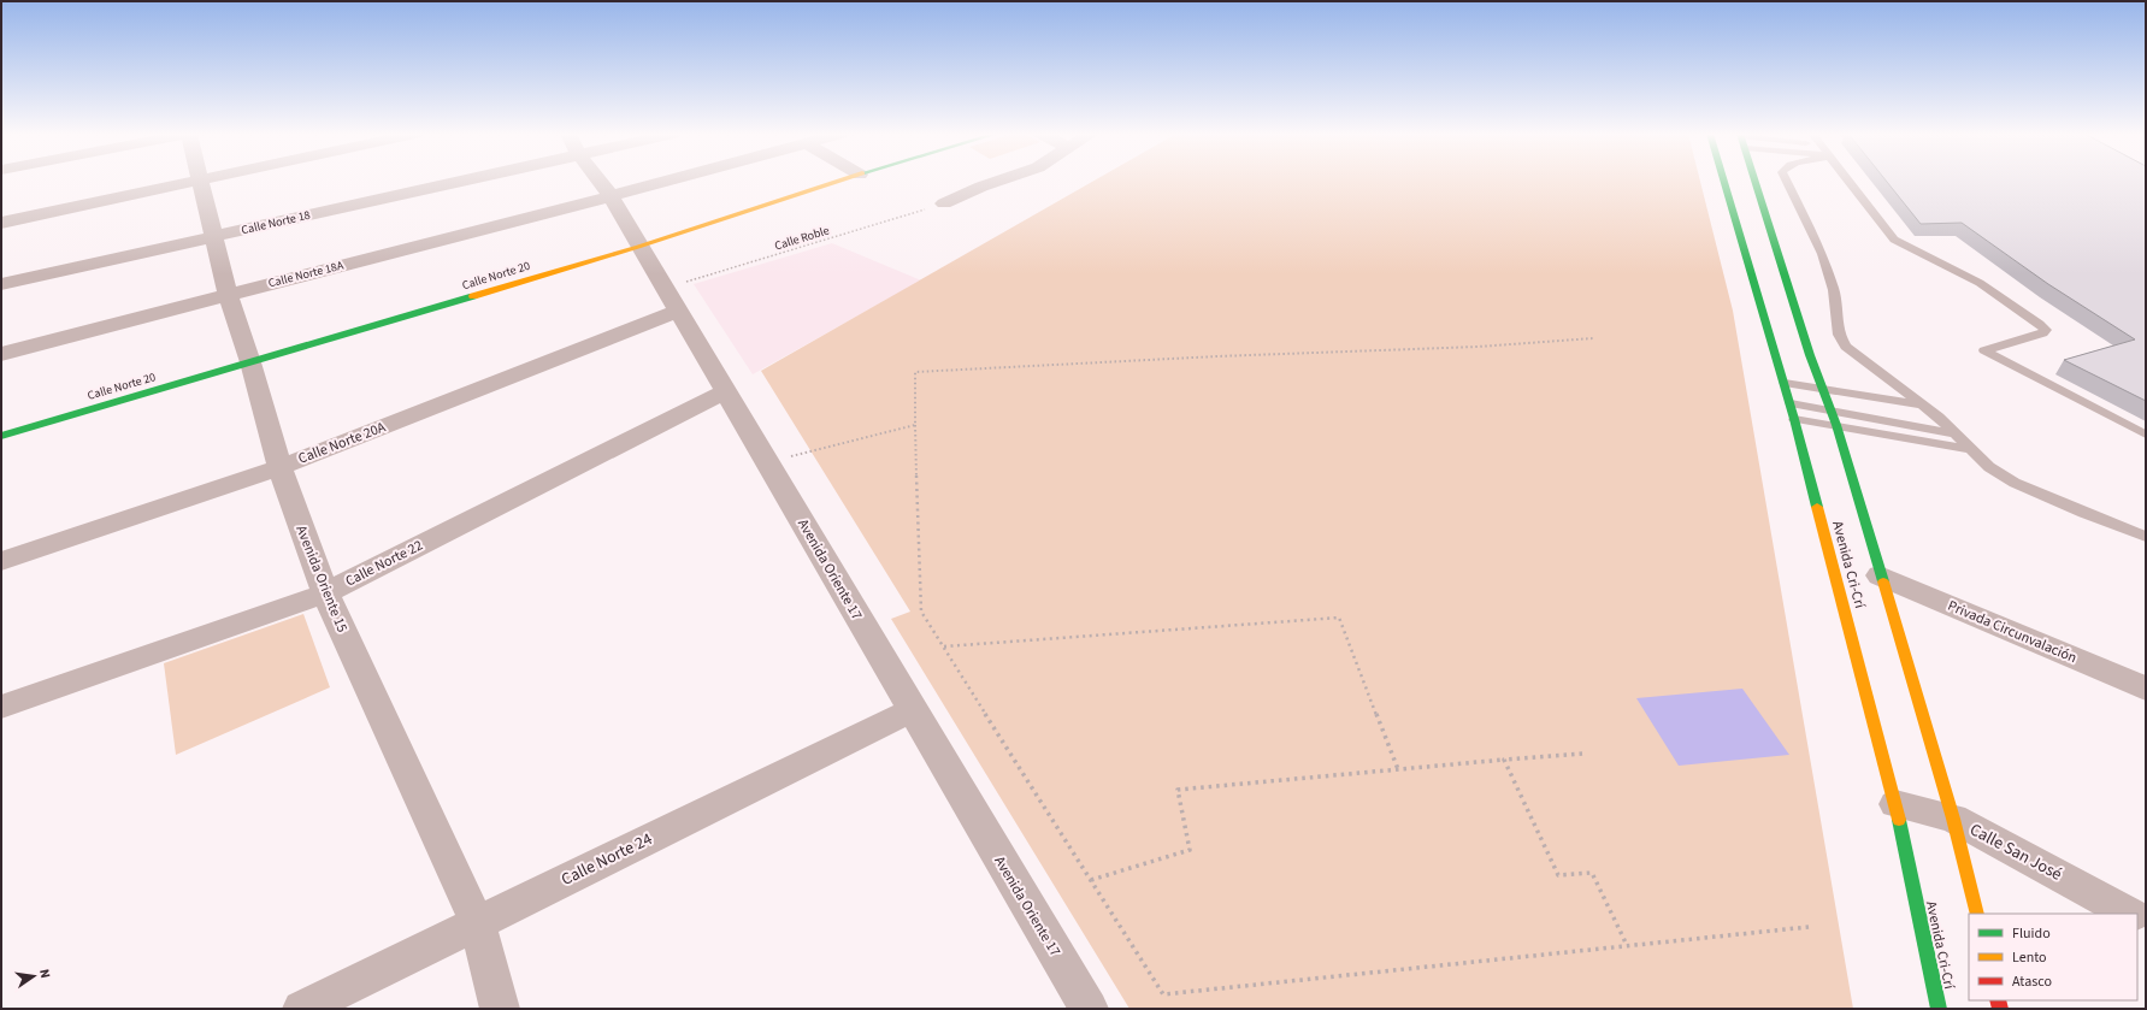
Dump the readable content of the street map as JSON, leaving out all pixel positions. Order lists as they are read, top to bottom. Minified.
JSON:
{"streets":{"main road":["Calle Norte 20","Avenida Cri-Crí"],"street":["Calle Norte 18","Calle Norte 18A","Calle Norte 20A","Calle Norte 22","Avenida Oriente 17","Avenida Oriente 15","Privada Circunvalación","Calle San José","Calle Norte 24"],"path":["Calle Roble"]},"crossings":[["Calle Norte 18","Avenida Oriente 15"],["Calle Roble","Avenida Oriente 17"],["Calle Norte 18A","Avenida Oriente 17"],["Calle Norte 18A","Avenida Oriente 15"],["Calle Norte 20","Avenida Oriente 17"],["Calle Norte 20","Avenida Oriente 15"],["Calle Norte 20A","Avenida Oriente 17"],["Calle Norte 20A","Avenida Oriente 15"],["Calle Norte 22","Avenida Oriente 17"],["Calle Norte 22","Avenida Oriente 15"],["Avenida Cri-Crí","Privada Circunvalación"],["Avenida Cri-Crí","Calle San José"],["Avenida Oriente 17","Calle Norte 24"],["Avenida Oriente 15","Calle Norte 24"]],"legend":["Fluido","Lento","Atasco"],"north":"right"}
